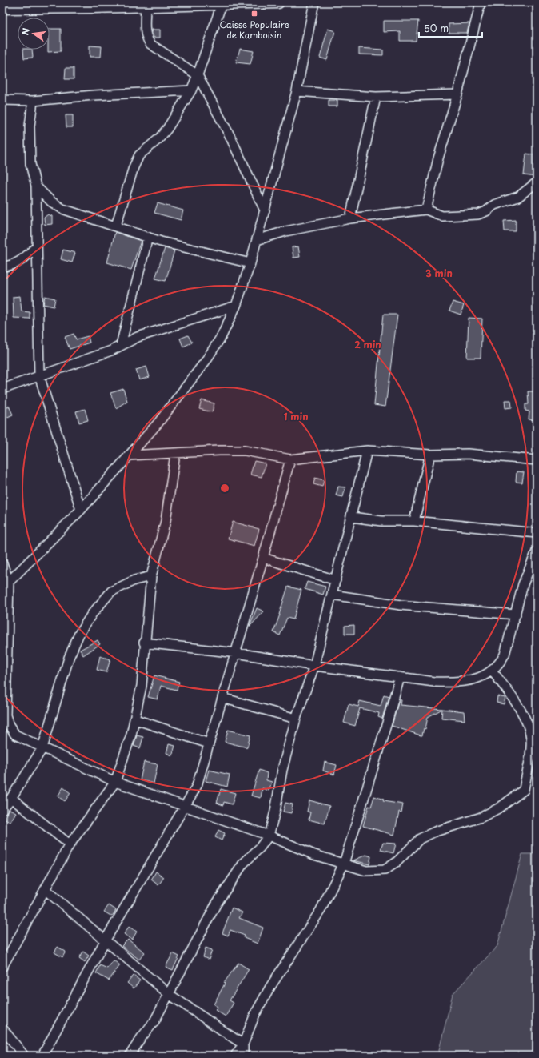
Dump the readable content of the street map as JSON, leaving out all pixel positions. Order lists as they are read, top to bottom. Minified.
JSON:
{"places":{"transit":["Caisse Populaire de Kamboisin"]},"scale_bar":"50 m","north":"left","rings":["3 min","2 min","1 min"]}
